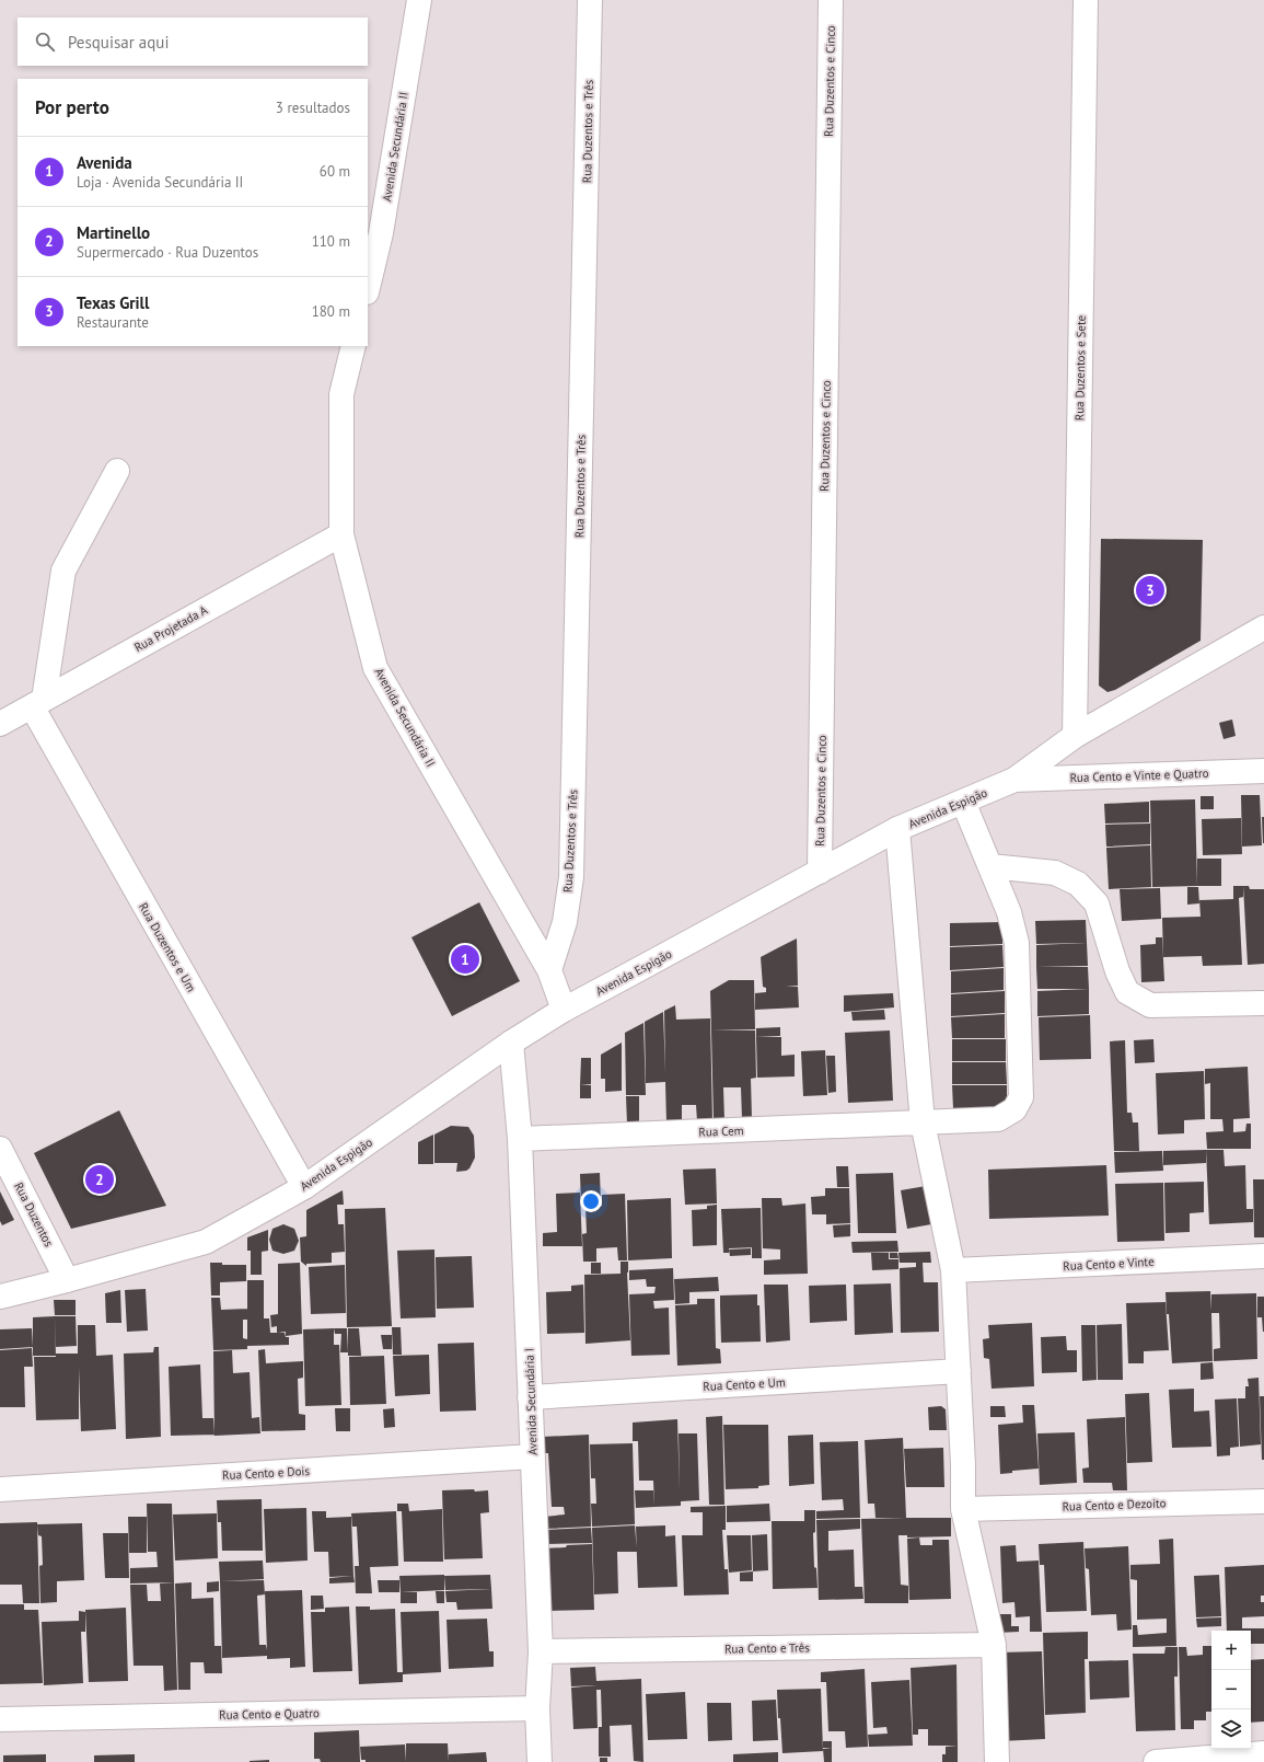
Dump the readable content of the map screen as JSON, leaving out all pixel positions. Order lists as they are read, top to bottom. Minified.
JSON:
{"streets":{"street":["Rua Duzentos e Cinco","Rua Duzentos e Três","Avenida Secundária II","Rua Duzentos e Sete","Rua Projetada A","Rua Cento e Vinte e Quatro","Avenida Espigão","Rua Duzentos e Um","Rua Cem","Rua Duzentos","Rua Cento e Vinte","Rua Cento e Um","Avenida Secundária I","Rua Cento e Dois","Rua Cento e Dezoito","Rua Cento e Três","Rua Cento e Quatro"]},"crossings":[["Rua Duzentos e Cinco","Avenida Espigão"],["Rua Duzentos e Três","Avenida Secundária II"],["Avenida Secundária II","Rua Projetada A"],["Avenida Secundária II","Avenida Espigão"],["Rua Duzentos e Sete","Avenida Espigão"],["Rua Projetada A","Rua Duzentos e Um"],["Rua Cento e Vinte e Quatro","Avenida Espigão"],["Avenida Espigão","Rua Duzentos e Um"],["Avenida Espigão","Rua Cem"],["Avenida Espigão","Rua Duzentos"],["Avenida Espigão","Avenida Secundária I"],["Rua Cem","Avenida Secundária I"],["Rua Cento e Um","Avenida Secundária I"],["Avenida Secundária I","Rua Cento e Dois"],["Avenida Secundária I","Rua Cento e Três"],["Avenida Secundária I","Rua Cento e Quatro"]],"page":{"search":"Pesquisar aqui","heading":["Por perto","3 resultados"],"list":[{"mark":"1","name":"Avenida","note":"Loja · Avenida Secundária II","value":"60 m"},{"mark":"2","name":"Martinello","note":"Supermercado · Rua Duzentos","value":"110 m"},{"mark":"3","name":"Texas Grill","note":"Restaurante","value":"180 m"}],"pins":["3","1","2"],"map_buttons":["+","−"]}}
